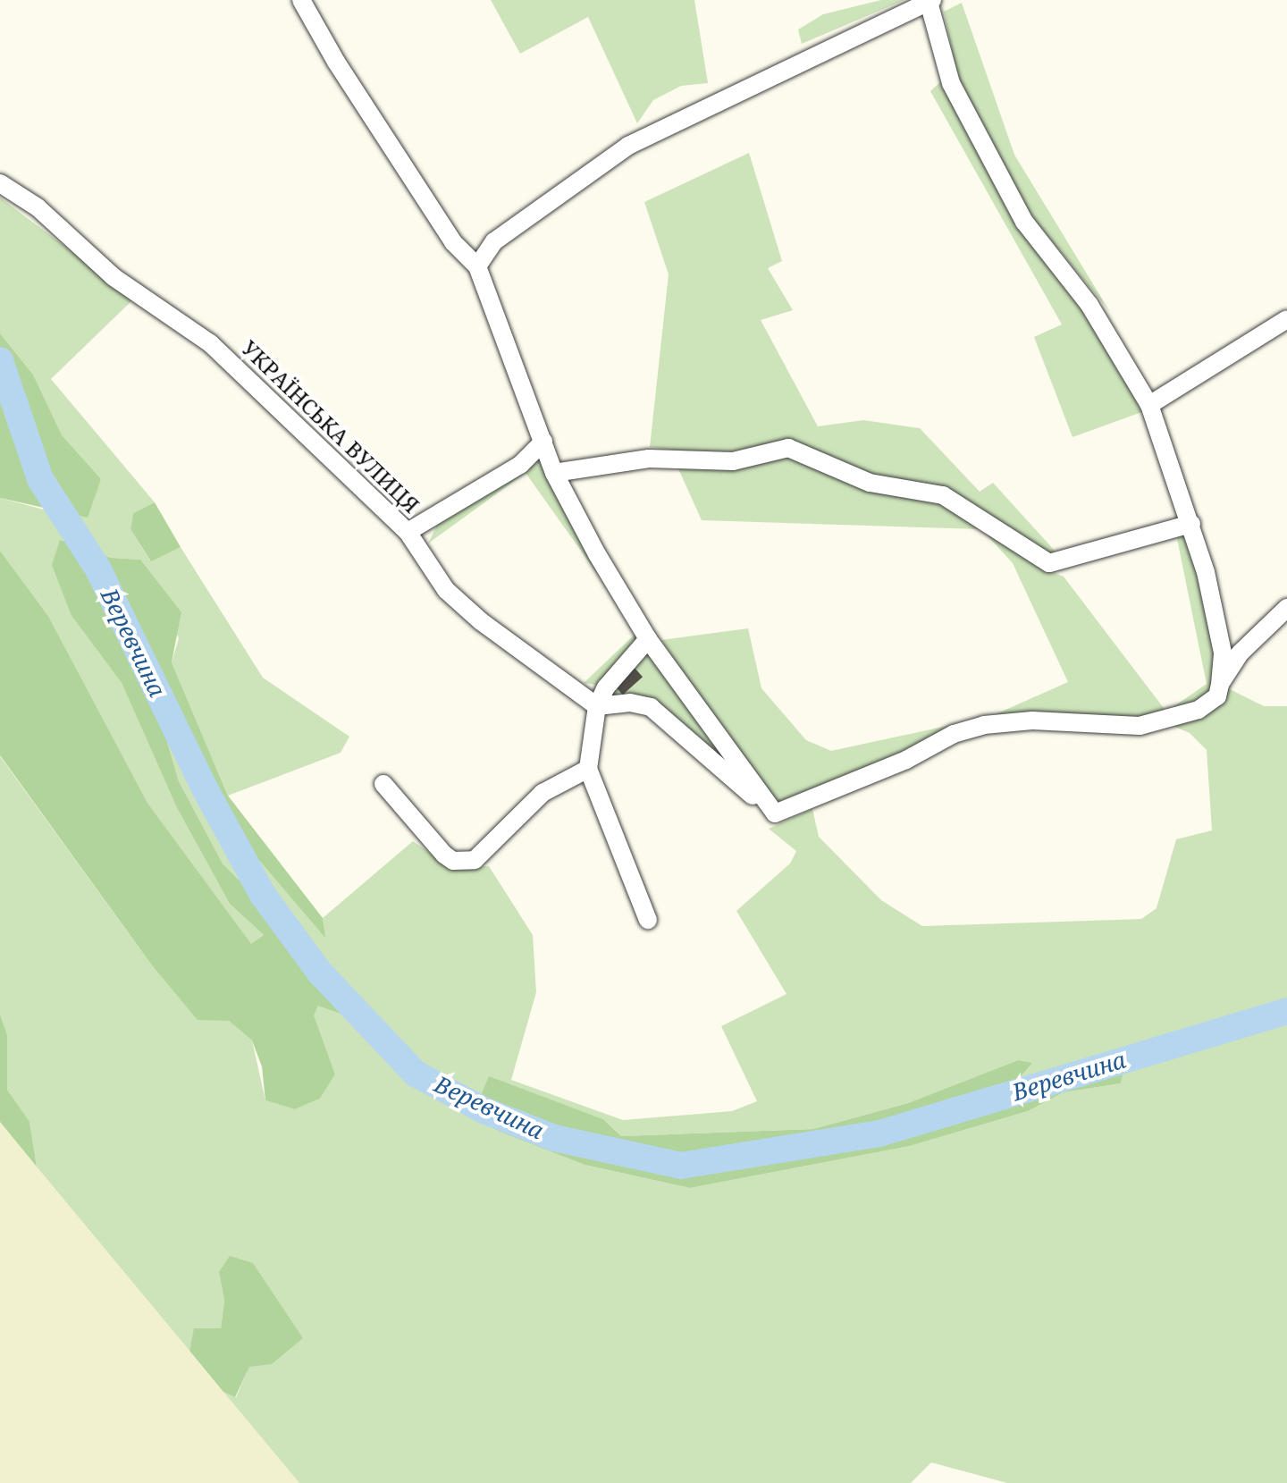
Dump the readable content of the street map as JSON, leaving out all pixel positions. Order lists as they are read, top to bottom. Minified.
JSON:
{"streets":{"street":["УКРАЇНСЬКА ВУЛИЦЯ"]},"water":["Веревчина"]}
